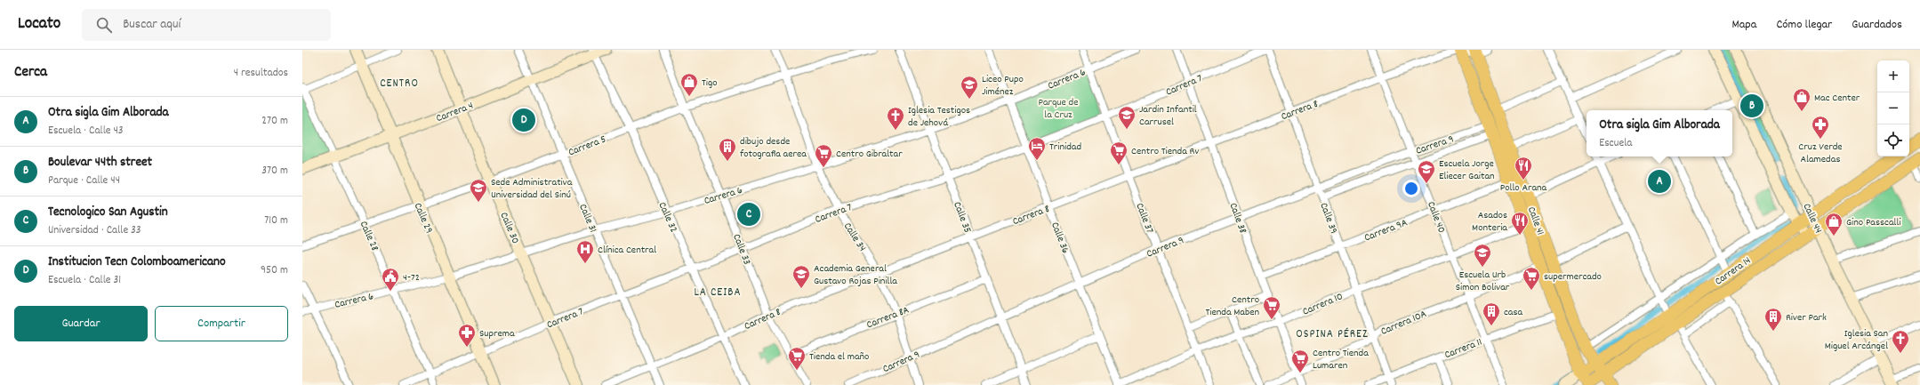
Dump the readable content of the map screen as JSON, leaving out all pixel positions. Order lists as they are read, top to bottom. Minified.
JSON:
{"streets":{"main road":["Calle 41","Carrera 14"],"street":["Carrera 6","Carrera 7","Carrera 8","Carrera 4","Carrera 9","Carrera 5","Calle 32","Calle 35","Calle 40","Calle 29","Calle 31","Calle 37","Calle 38","Calle 39","Calle 44","Calle 30","Carrera 9A","Calle 28","Calle 34","Calle 36","Calle 33","Carrera 10","Carrera 8A","Carrera 10A","Carrera 11"]},"crossings":[["Carrera 6","Calle 32"],["Carrera 6","Calle 35"],["Carrera 6","Calle 29"],["Carrera 6","Calle 31"],["Carrera 6","Calle 37"],["Carrera 6","Calle 30"],["Carrera 6","Calle 28"],["Carrera 6","Calle 34"],["Carrera 6","Calle 36"],["Carrera 6","Calle 33"],["Carrera 7","Calle 32"],["Carrera 7","Calle 35"],["Carrera 7","Calle 29"],["Carrera 7","Calle 31"],["Carrera 7","Calle 37"],["Carrera 7","Calle 38"],["Carrera 7","Calle 30"],["Carrera 7","Calle 28"],["Carrera 7","Calle 34"],["Carrera 7","Calle 36"],["Carrera 7","Calle 33"],["Carrera 8","Calle 32"],["Carrera 8","Calle 35"],["Carrera 8","Calle 40"],["Carrera 8","Calle 31"],["Carrera 8","Calle 37"],["Carrera 8","Calle 38"],["Carrera 8","Calle 39"],["Carrera 8","Calle 41"],["Carrera 8","Calle 34"],["Carrera 8","Calle 36"],["Carrera 8","Calle 33"],["Carrera 4","Calle 32"],["Carrera 4","Calle 29"],["Carrera 4","Calle 31"],["Carrera 4","Calle 30"],["Carrera 4","Calle 28"],["Carrera 9","Calle 35"],["Carrera 9","Calle 40"],["Carrera 9","Calle 37"],["Carrera 9","Calle 38"],["Carrera 9","Calle 39"],["Carrera 9","Calle 41"],["Carrera 9","Calle 34"],["Carrera 9","Calle 36"],["Carrera 5","Calle 32"],["Carrera 5","Calle 29"],["Carrera 5","Calle 31"],["Carrera 5","Calle 30"],["Carrera 5","Calle 28"],["Carrera 5","Calle 34"],["Carrera 5","Calle 33"],["Calle 35","Carrera 8A"],["Calle 40","Carrera 9A"],["Calle 40","Carrera 10"],["Calle 40","Carrera 10A"],["Calle 40","Carrera 11"],["Calle 37","Carrera 10"],["Calle 38","Carrera 9A"],["Calle 38","Carrera 10"],["Calle 38","Carrera 10A"],["Calle 39","Carrera 9A"],["Calle 39","Carrera 10"],["Calle 39","Carrera 10A"],["Calle 39","Carrera 11"],["Calle 44","Carrera 14"],["Calle 41","Carrera 9A"],["Calle 41","Carrera 14"],["Calle 41","Carrera 10"],["Calle 41","Carrera 10A"],["Calle 41","Carrera 11"],["Calle 34","Carrera 8A"],["Calle 36","Carrera 10"],["Calle 33","Carrera 8A"]],"districts":["CENTRO","LA CEIBA","OSPINA PÉREZ"],"parks":["Parque de la Cruz"],"places":{"shop":["Tigo","Mac Center","Gino Passcalli"],"school or university":["Liceo Pupo Jiménez","Jardin Infantil Carrusel","Escuela Jorge Eliecer Gaitan","Sede Administrativa Universidad del Sinú","Escuela Urb Simon Bolivar","Academia General Gustavo Rojas Pinilla"],"church":["Iglesia Testigos de Jehová","Iglesia San Miguel Arcángel"],"pharmacy":["Cruz Verde Alamedas","Suprema"],"hotel":["Trinidad"],"building":["dibujo desde fotografia aerea","casa","River Park"],"supermarket":["Centro Tienda Rv","Centro Gibraltar","supermercado","Centro Tienda Maben","Tienda el maño","Centro Tienda Lumaren"],"restaurant":["Pollo Arana","Asados Monteria"],"hospital":["Clínica Central"],"public building":["4-72"]},"page":{"header":"Locato","search":"Buscar aquí","nav":["Mapa","Cómo llegar","Guardados"],"heading":["Cerca","4 resultados"],"map_buttons":["+","−"],"pins":["B","D","A","C"],"list":[{"mark":"A","name":"Otra sigla Gim Alborada","note":"Escuela · Calle 43","value":"270 m"},{"mark":"B","name":"Boulevar 44th street","note":"Parque · Calle 44","value":"370 m"},{"mark":"C","name":"Tecnologico San Agustin","note":"Universidad · Calle 33","value":"710 m"},{"mark":"D","name":"Institucion Tecn Colomboamericano","note":"Escuela · Calle 31","value":"950 m"}],"popup":["Otra sigla Gim Alborada","Escuela"],"buttons":["Guardar","Compartir"]}}
